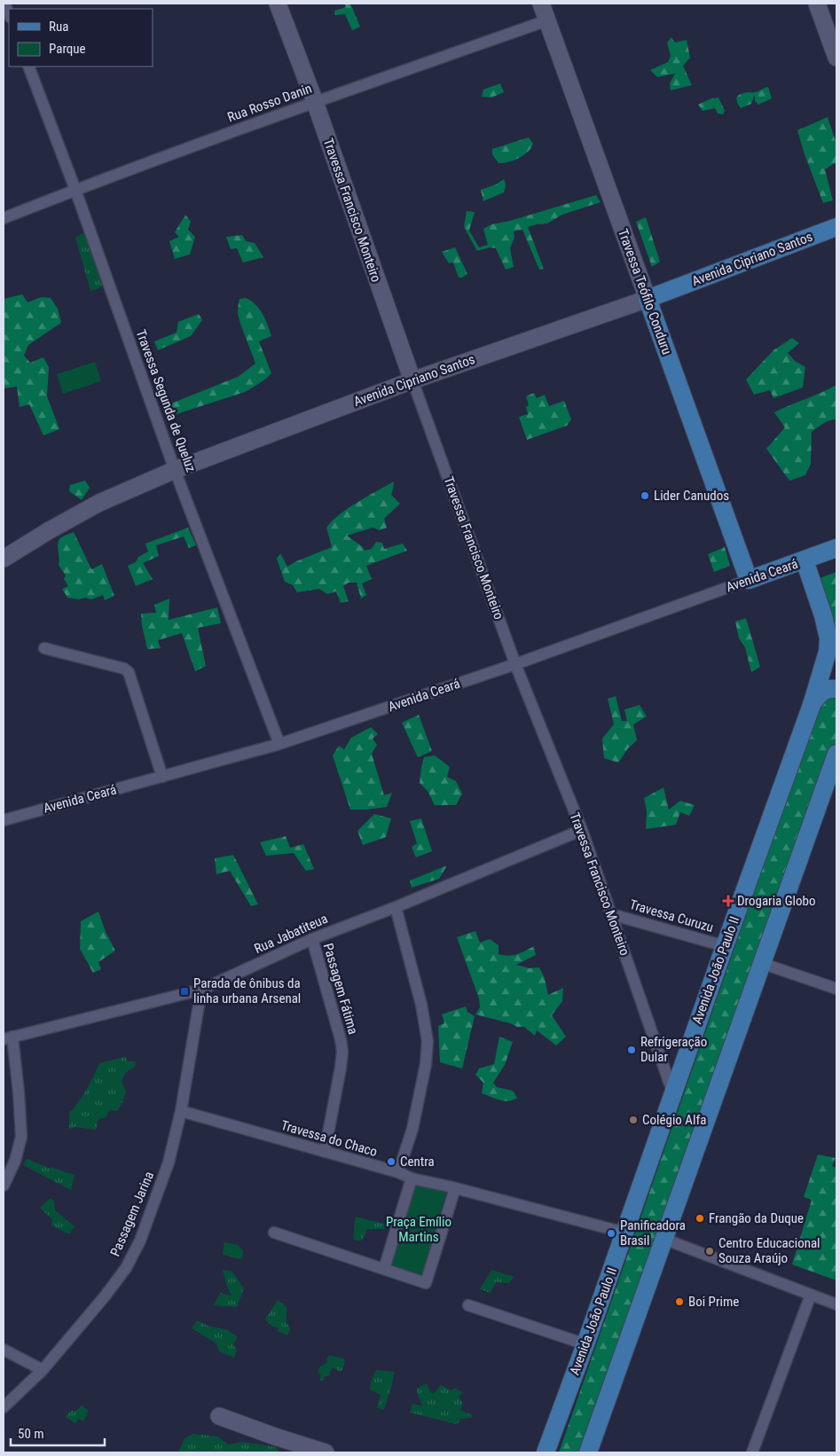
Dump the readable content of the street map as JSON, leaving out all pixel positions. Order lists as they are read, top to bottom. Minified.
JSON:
{"streets":{"main road":["Avenida Cipriano Santos","Travessa Teófilo Conduru","Avenida Ceará","Avenida João Paulo II"],"street":["Rua Rosso Danin","Travessa Francisco Monteiro","Travessa Segunda de Queluz","Travessa Curuzu","Rua Jabatiteua","Passagem Fátima","Travessa do Chaco","Passagem Jarina"]},"crossings":[["Rua Rosso Danin","Travessa Francisco Monteiro"],["Rua Rosso Danin","Travessa Teófilo Conduru"],["Rua Rosso Danin","Travessa Segunda de Queluz"],["Travessa Francisco Monteiro","Avenida Cipriano Santos"],["Travessa Francisco Monteiro","Avenida Ceará"],["Travessa Francisco Monteiro","Travessa Curuzu"],["Travessa Francisco Monteiro","Rua Jabatiteua"],["Travessa Francisco Monteiro","Avenida João Paulo II"],["Avenida Cipriano Santos","Travessa Teófilo Conduru"],["Avenida Cipriano Santos","Travessa Segunda de Queluz"],["Travessa Teófilo Conduru","Avenida Ceará"],["Travessa Segunda de Queluz","Avenida Ceará"],["Avenida Ceará","Avenida João Paulo II"],["Travessa Curuzu","Avenida João Paulo II"],["Rua Jabatiteua","Passagem Fátima"],["Rua Jabatiteua","Passagem Jarina"],["Avenida João Paulo II","Travessa do Chaco"],["Passagem Fátima","Travessa do Chaco"],["Travessa do Chaco","Passagem Jarina"]],"parks":["Praça Emílio Martins"],"places":{"other":["Lider Canudos","Refrigeração Dular","Colégio Alfa","Centra","Frangão da Duque","Panificadora Brasil","Centro Educacional Souza Araújo","Boi Prime"],"health":["Drogaria Globo"],"transit":["Parada de ônibus da linha urbana Arsenal"]},"legend":["Rua","Parque"],"scale_bar":"50 m"}
